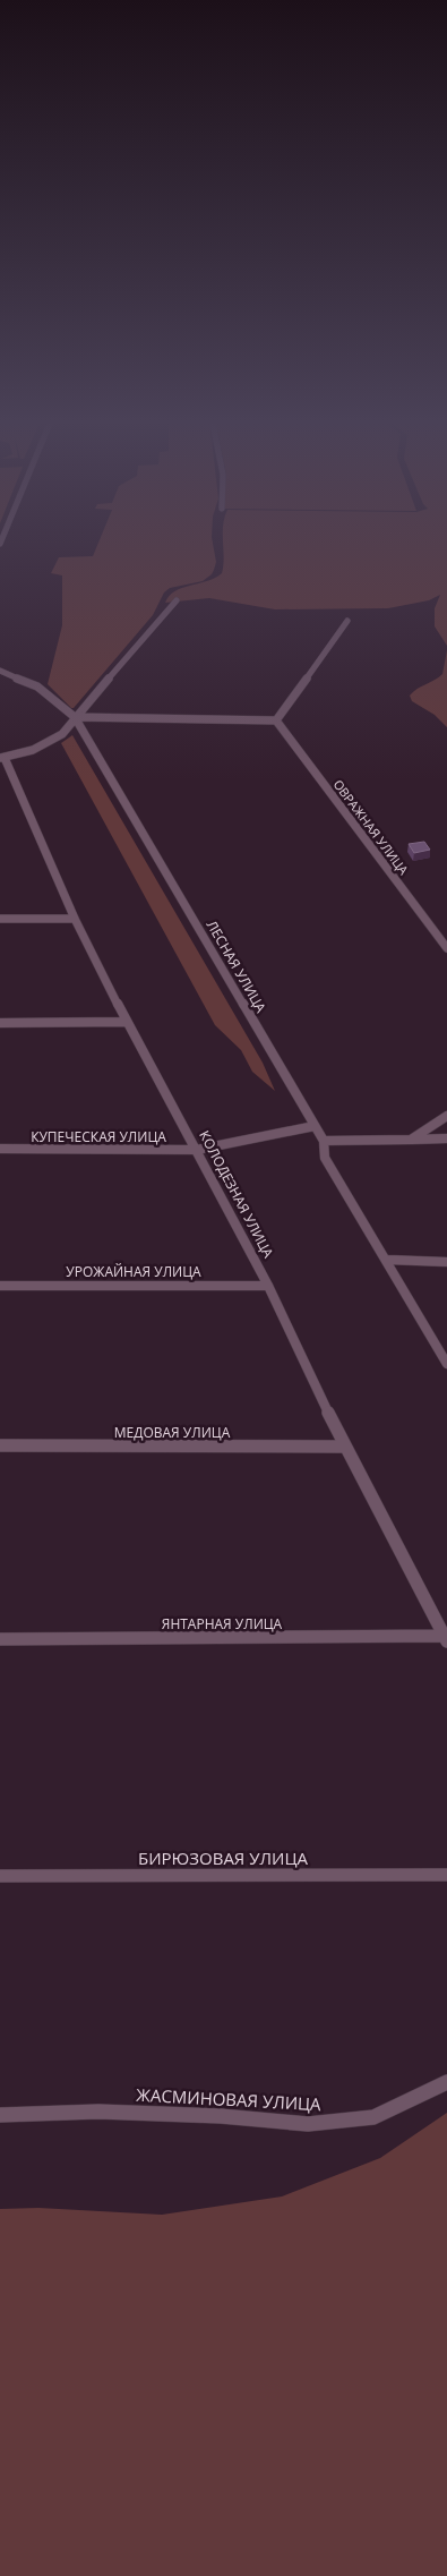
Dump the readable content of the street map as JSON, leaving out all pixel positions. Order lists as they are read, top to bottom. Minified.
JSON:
{"streets":{"street":["ОВРАЖНАЯ УЛИЦА","ЛЕСНАЯ УЛИЦА","КУПЕЧЕСКАЯ УЛИЦА","КОЛОДЕЗНАЯ УЛИЦА","УРОЖАЙНАЯ УЛИЦА","МЕДОВАЯ УЛИЦА","ЯНТАРНАЯ УЛИЦА","БИРЮЗОВАЯ УЛИЦА","ЖАСМИНОВАЯ УЛИЦА"]},"crossings":[["ЛЕСНАЯ УЛИЦА","КУПЕЧЕСКАЯ УЛИЦА"],["КУПЕЧЕСКАЯ УЛИЦА","КОЛОДЕЗНАЯ УЛИЦА"],["КОЛОДЕЗНАЯ УЛИЦА","УРОЖАЙНАЯ УЛИЦА"],["КОЛОДЕЗНАЯ УЛИЦА","МЕДОВАЯ УЛИЦА"],["КОЛОДЕЗНАЯ УЛИЦА","ЯНТАРНАЯ УЛИЦА"]]}
